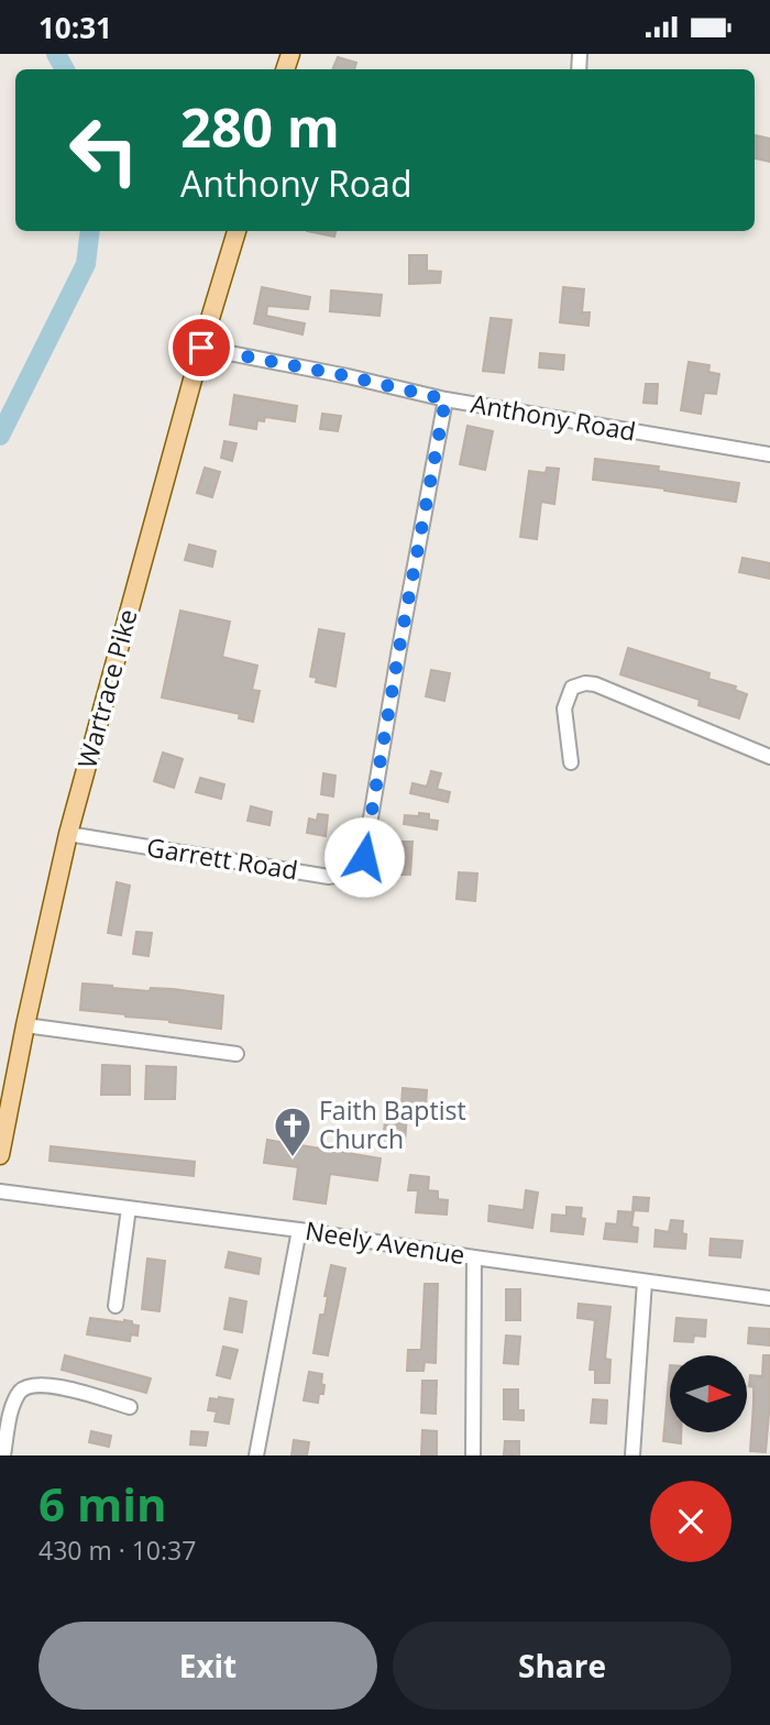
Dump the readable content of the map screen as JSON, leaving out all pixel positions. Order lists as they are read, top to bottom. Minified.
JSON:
{"streets":{"main road":["Wartrace Pike"],"street":["Anthony Road","Garrett Road","Neely Avenue"]},"crossings":[["Anthony Road","Wartrace Pike"],["Anthony Road","Garrett Road"],["Wartrace Pike","Garrett Road"]],"places":{"church":["Faith Baptist Church"]},"north":"right","page":{"status":"10:31","turn":["280 m","Anthony Road"],"heading":["6 min","430 m · 10:37"],"buttons":["Exit","Share"]}}
